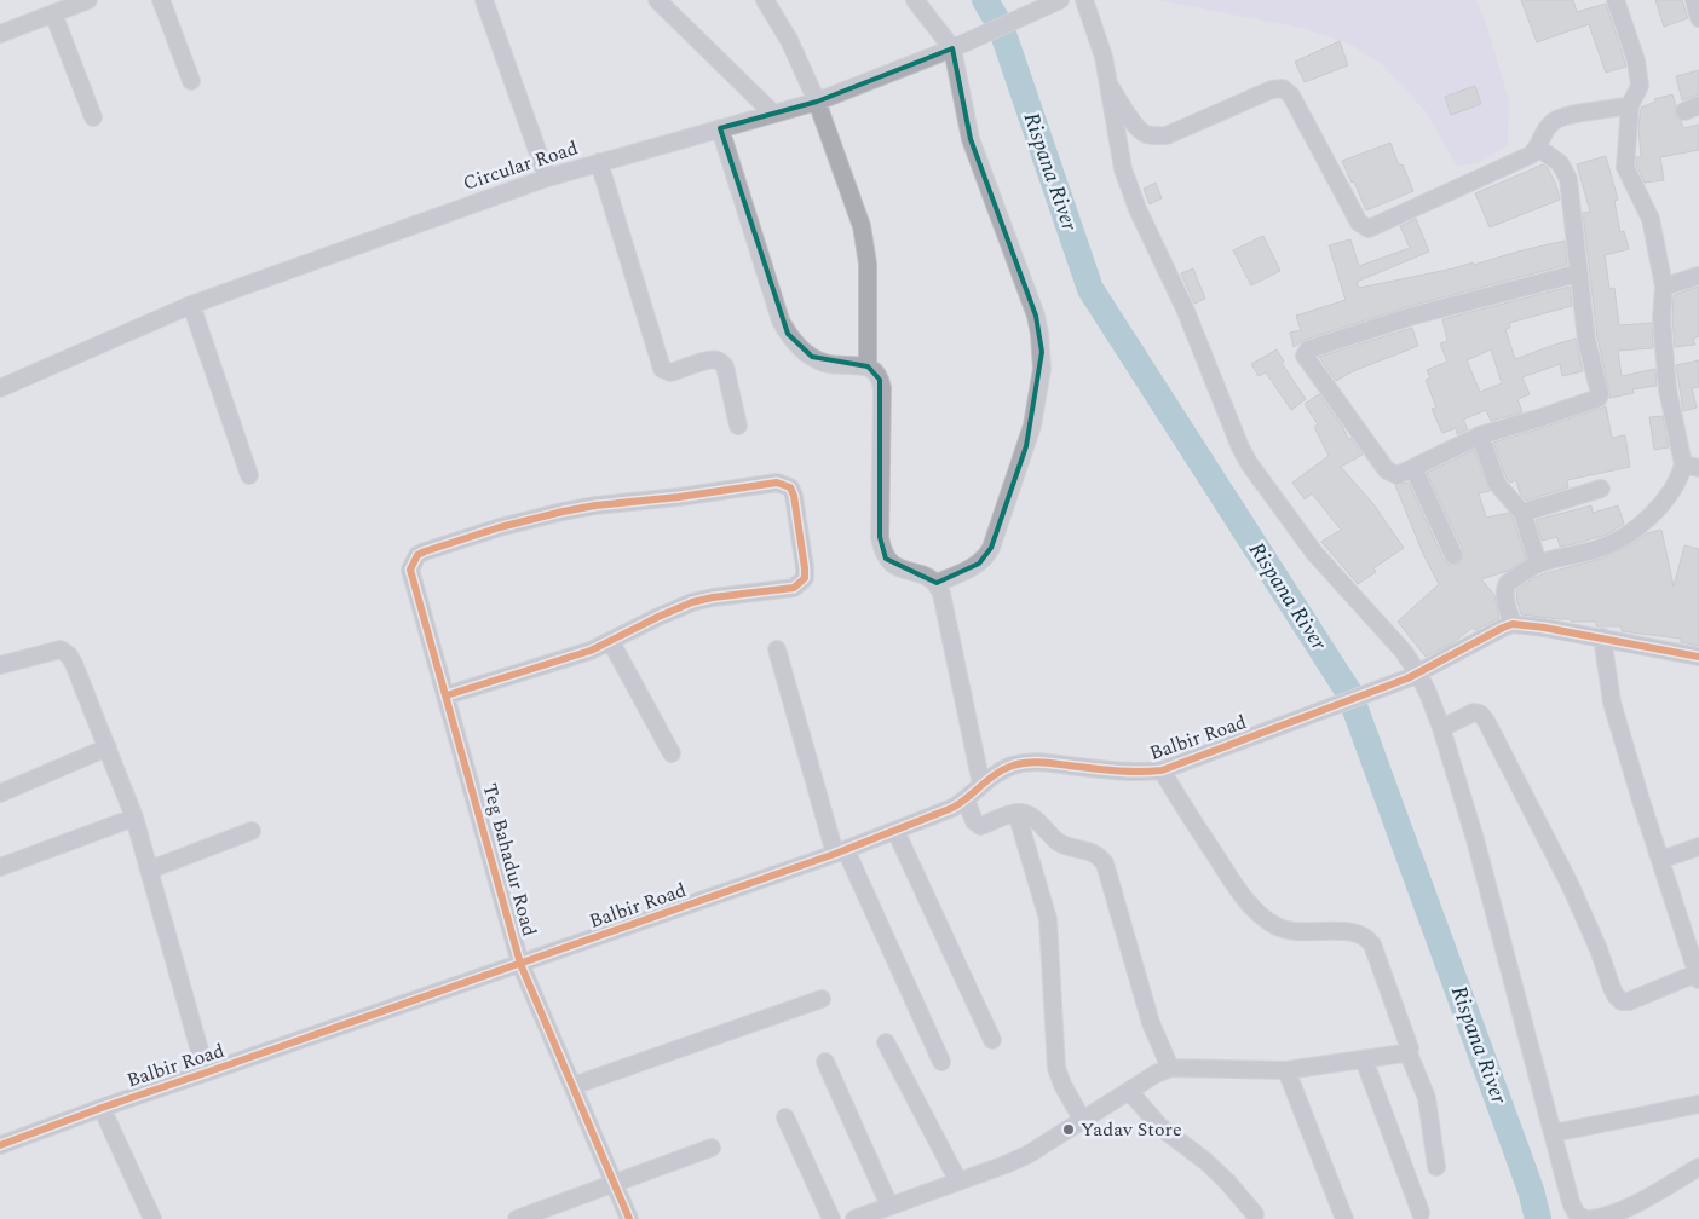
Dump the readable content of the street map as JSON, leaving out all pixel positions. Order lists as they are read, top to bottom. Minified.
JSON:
{"streets":{"street":["Circular Road","Balbir Road","Teg Bahadur Road"]},"crossings":[["Balbir Road","Teg Bahadur Road"]],"water":["Rispana River"],"places":["Yadav Store"]}
